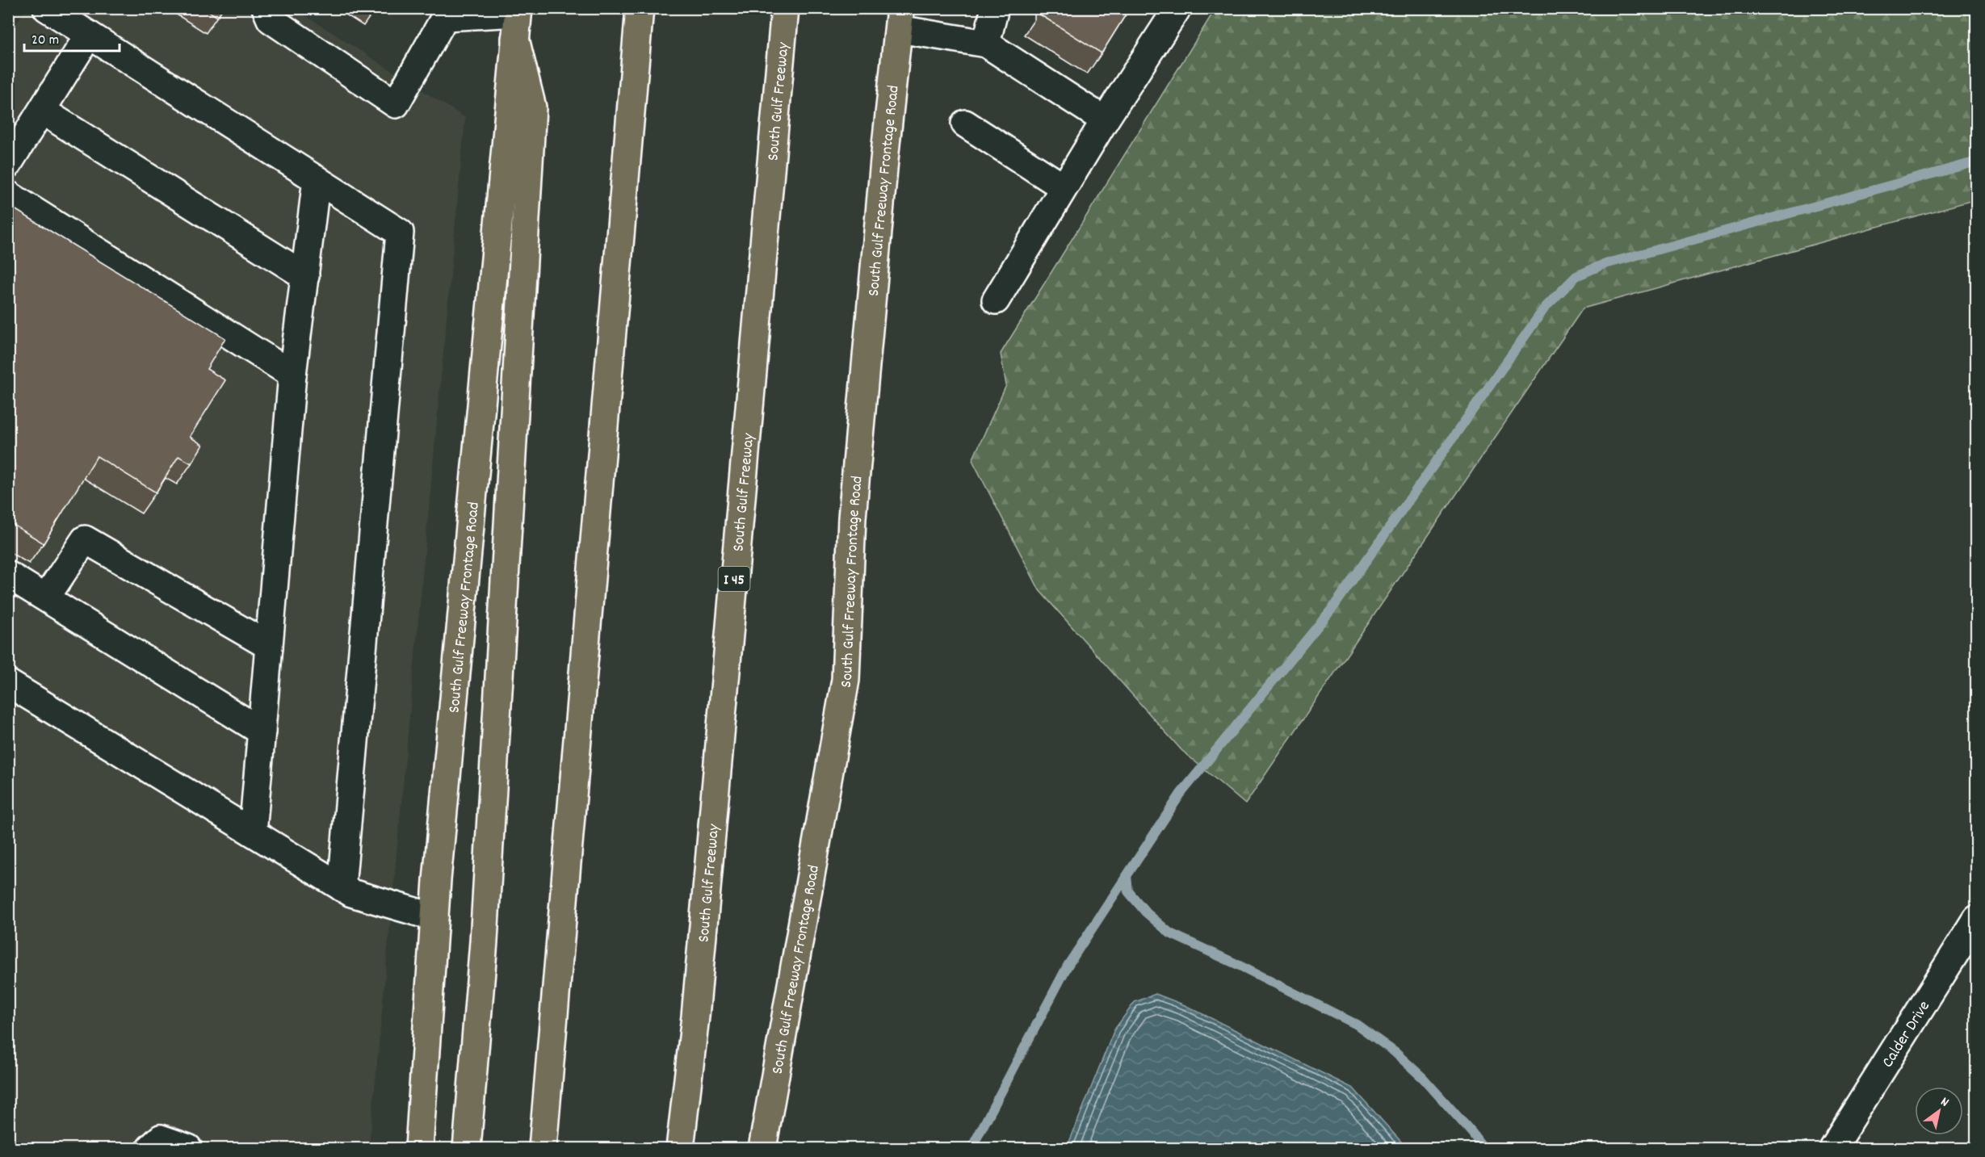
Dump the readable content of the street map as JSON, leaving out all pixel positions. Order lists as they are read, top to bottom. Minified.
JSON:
{"streets":{"main road":["South Gulf Freeway","South Gulf Freeway Frontage Road","I 45"],"street":["Calder Drive"]},"scale_bar":"20 m","north":"top right"}
